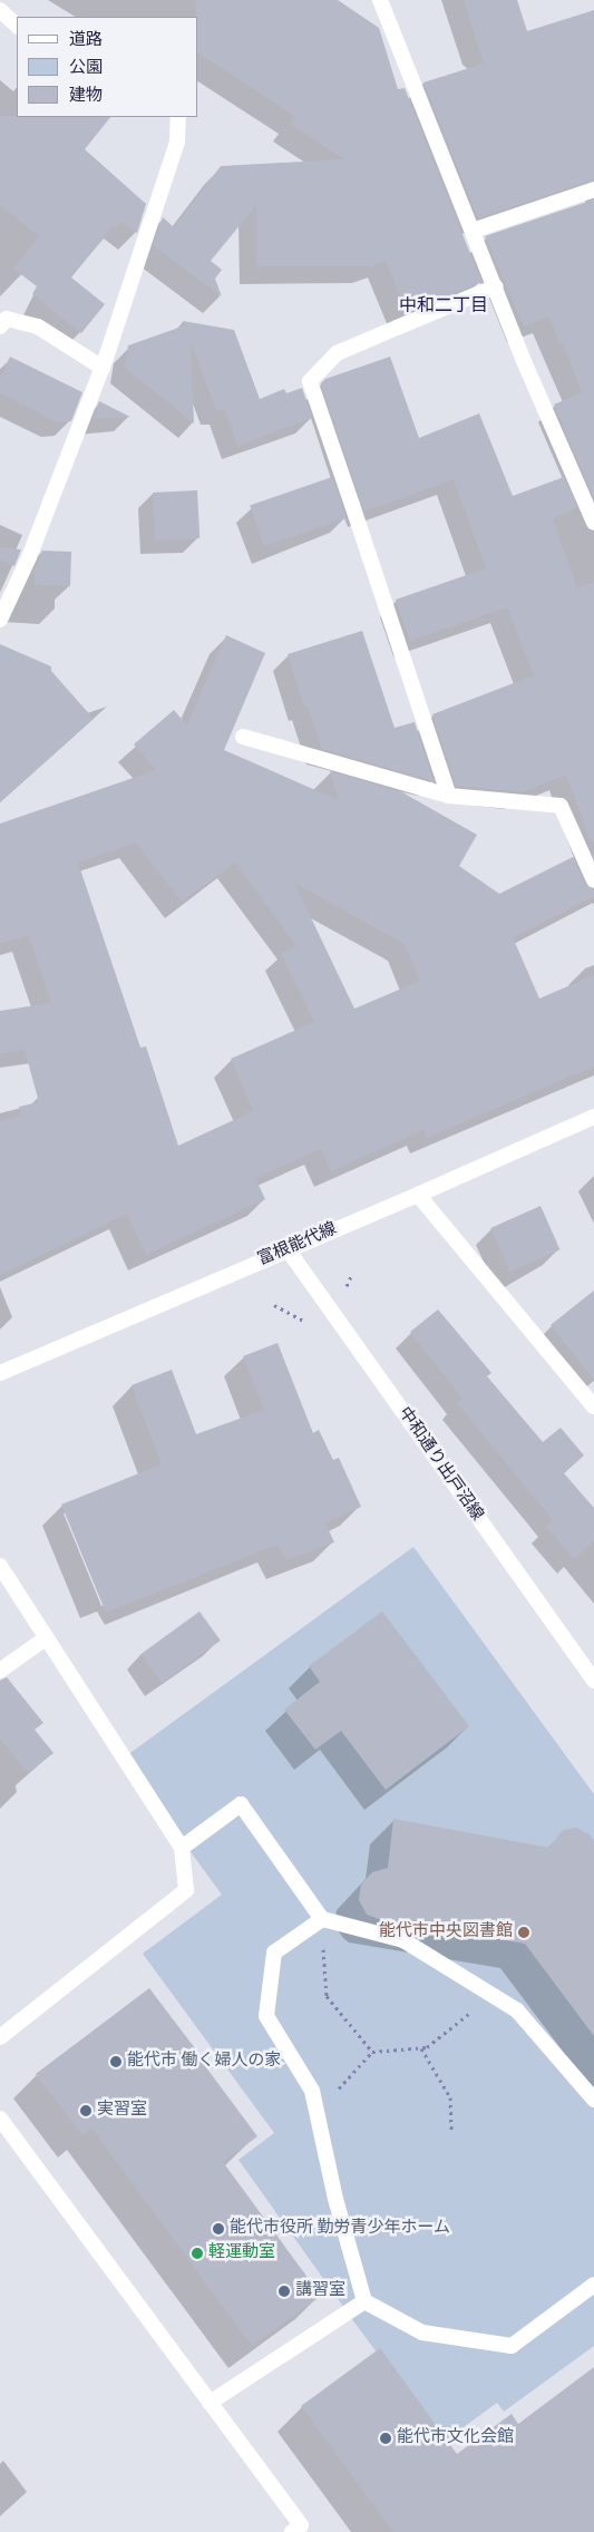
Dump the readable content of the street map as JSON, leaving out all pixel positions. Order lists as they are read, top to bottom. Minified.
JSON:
{"streets":{"street":["富根能代線","中和通り出戸沼線"]},"crossings":[["富根能代線","中和通り出戸沼線"]],"districts":["中和二丁目"],"places":["能代市中央図書館","能代市 働く婦人の家","実習室","能代市役所 勤労青少年ホーム","軽運動室","講習室","能代市文化会館"],"legend":["道路","公園","建物"]}
